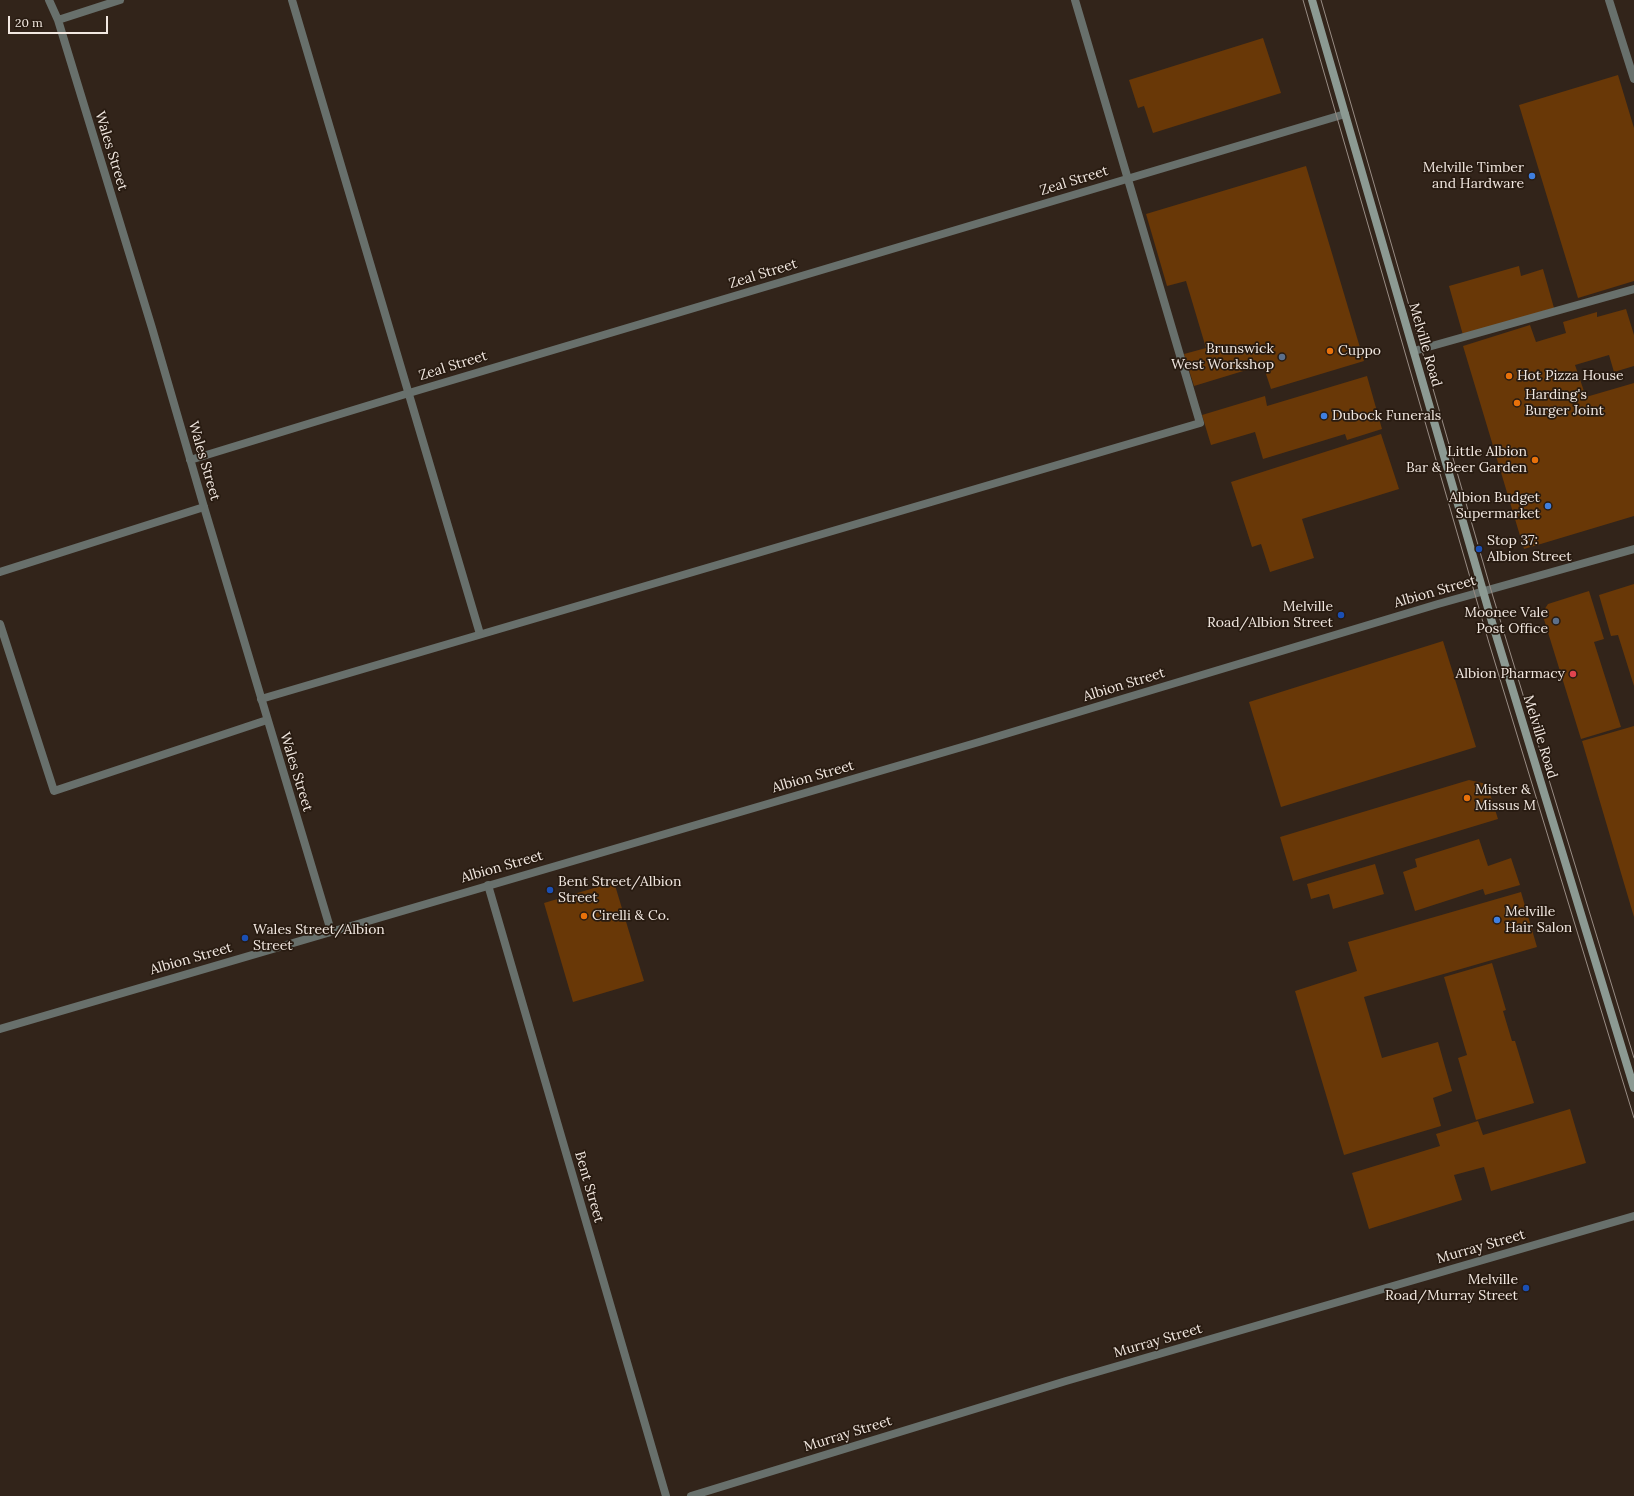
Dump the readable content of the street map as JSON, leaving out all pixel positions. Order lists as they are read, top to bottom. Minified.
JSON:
{"streets":{"main road":["Melville Road"],"street":["Wales Street","Zeal Street","Albion Street","Bent Street","Murray Street"]},"crossings":[["Wales Street","Zeal Street"],["Wales Street","Albion Street"],["Zeal Street","Melville Road"],["Melville Road","Albion Street"],["Albion Street","Bent Street"]],"places":["Melville Timber and Hardware","Cuppo","Brunswick West Workshop","Hot Pizza House","Harding's Burger Joint","Dubock Funerals","Little Albion Bar & Beer Garden","Albion Budget Supermarket","Stop 37: Albion Street","Melville Road/Albion Street","Moonee Vale Post Office","Albion Pharmacy","Mister & Missus M","Bent Street/Albion Street","Cirelli & Co.","Melville Hair Salon","Wales Street/Albion Street","Melville Road/Murray Street"],"scale_bar":"20 m"}
